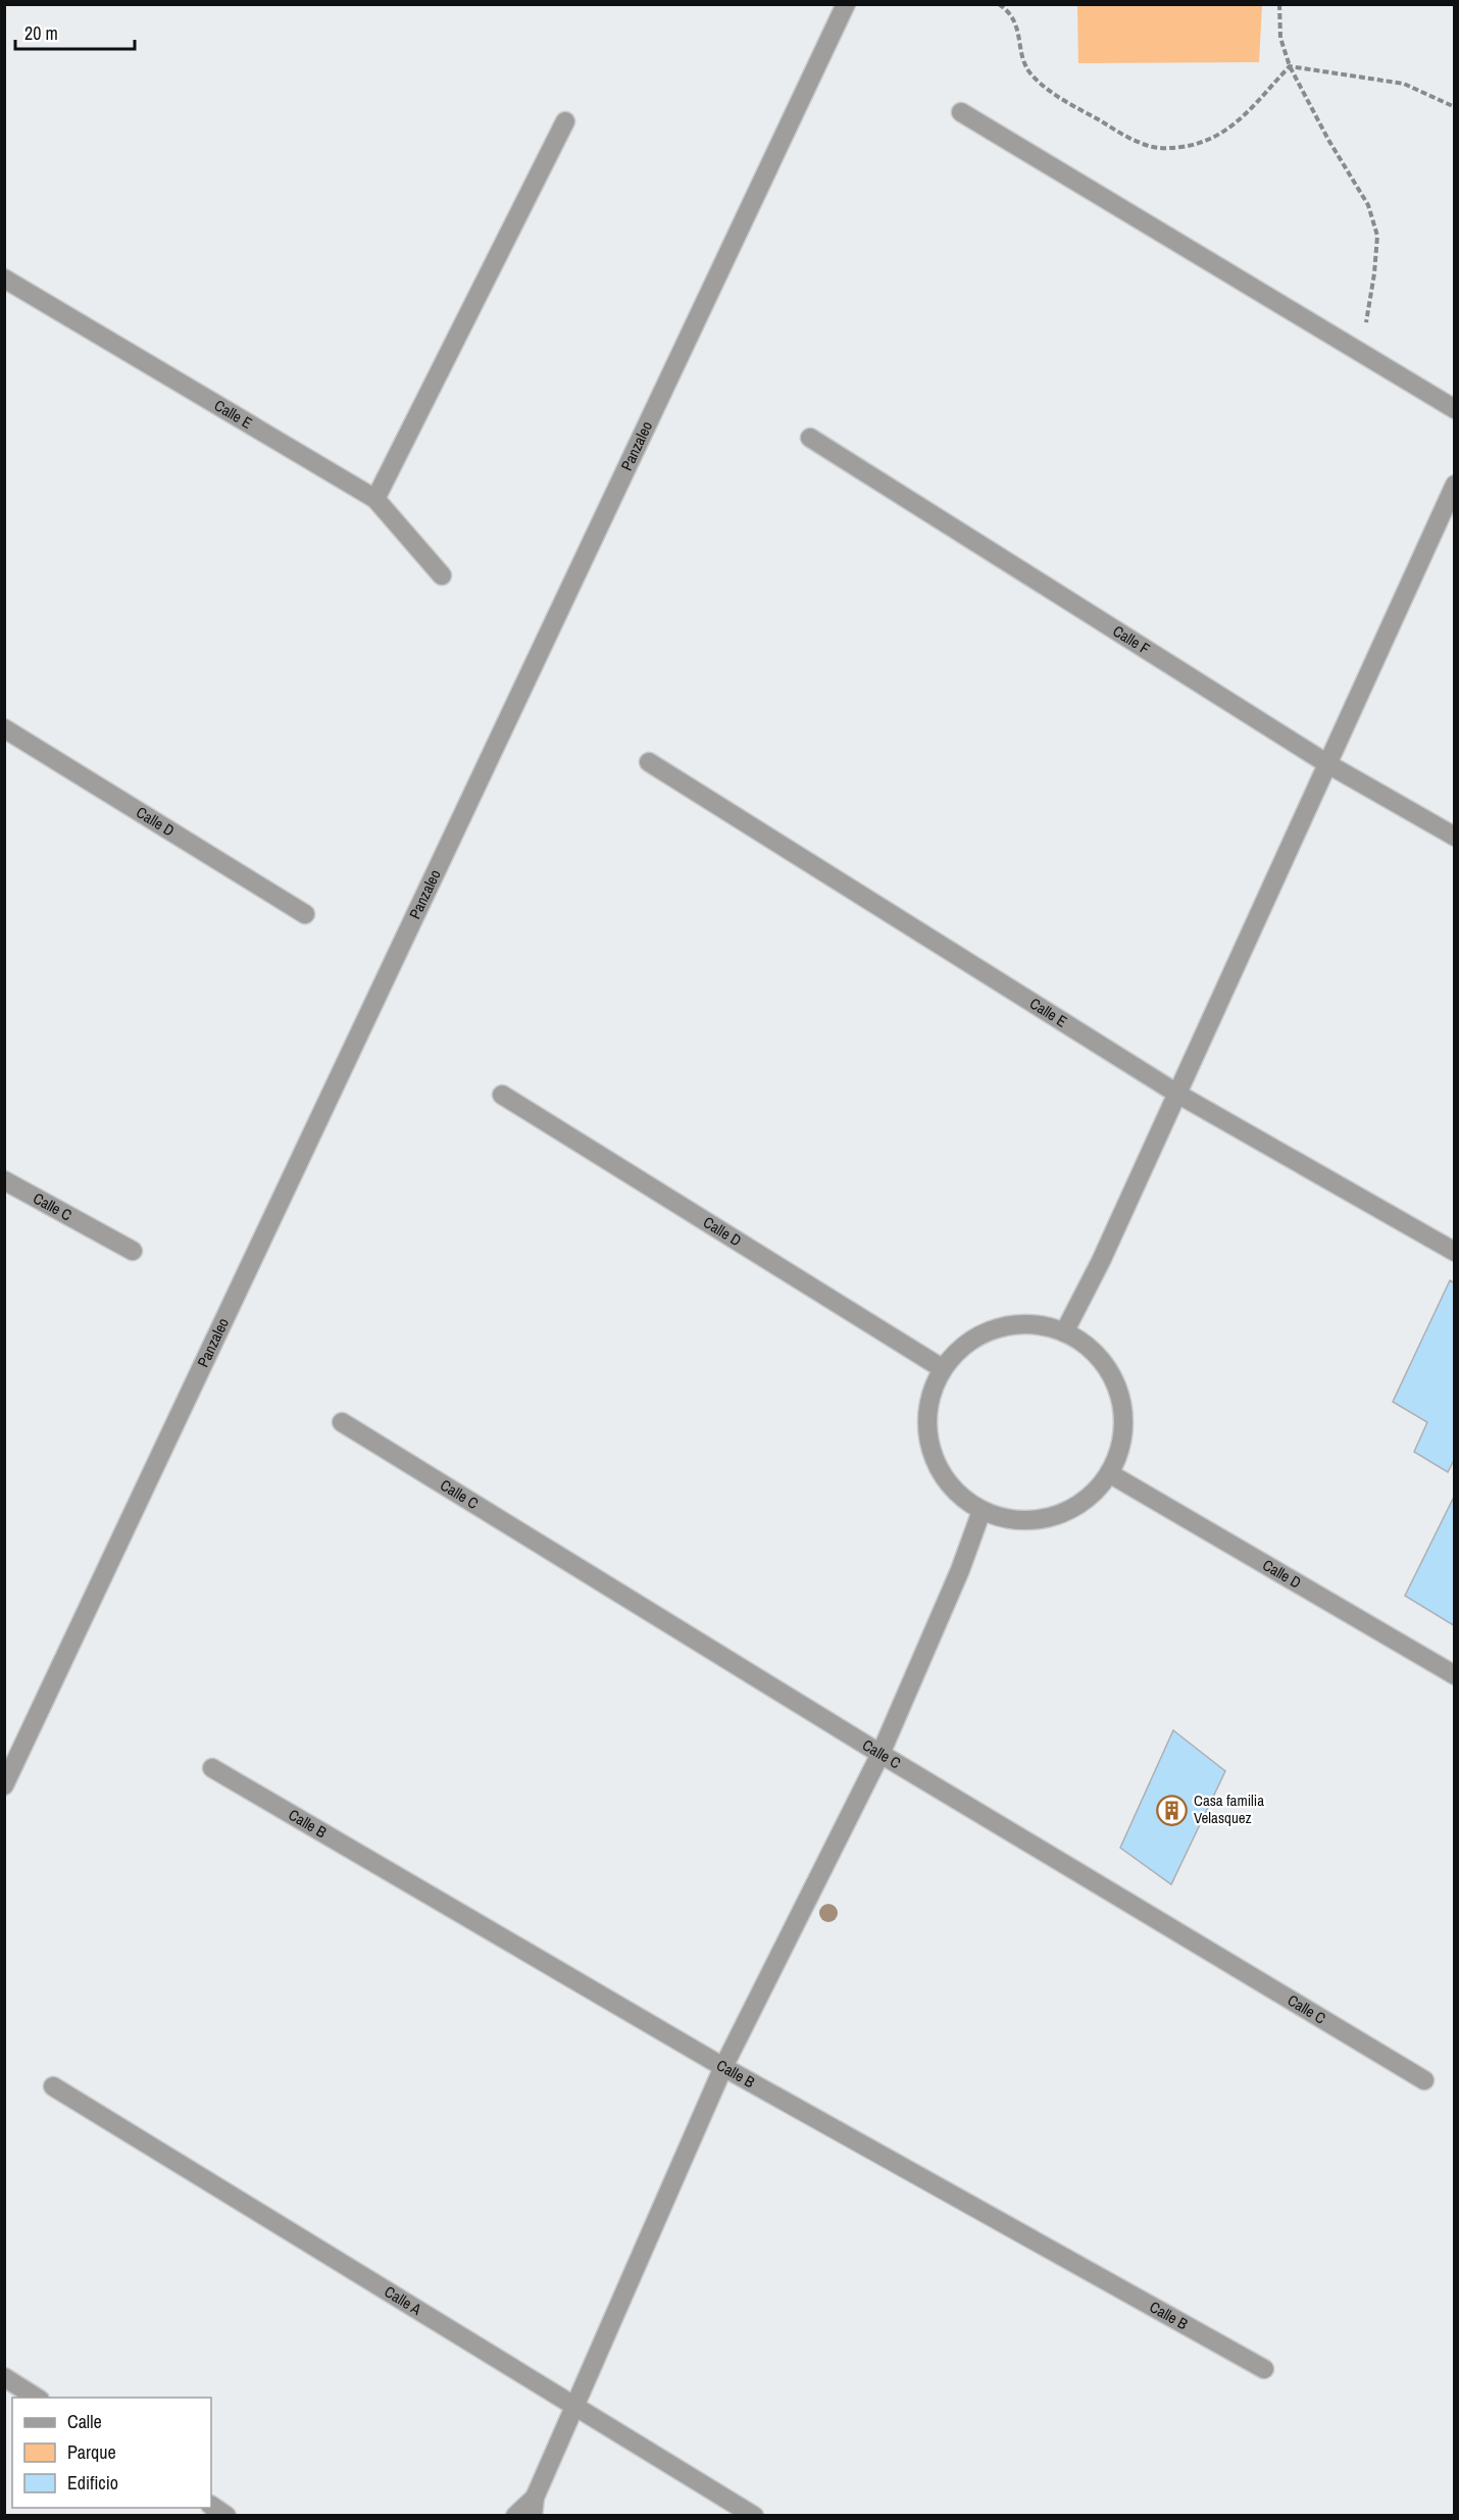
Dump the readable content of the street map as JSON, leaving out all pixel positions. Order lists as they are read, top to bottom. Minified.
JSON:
{"streets":{"street":["Calle E","Panzaleo","Calle F","Calle D","Calle C","Calle B","Calle A"]},"places":{"building":["Casa familia Velasquez"]},"legend":["Calle","Parque","Edificio"],"scale_bar":"20 m"}
